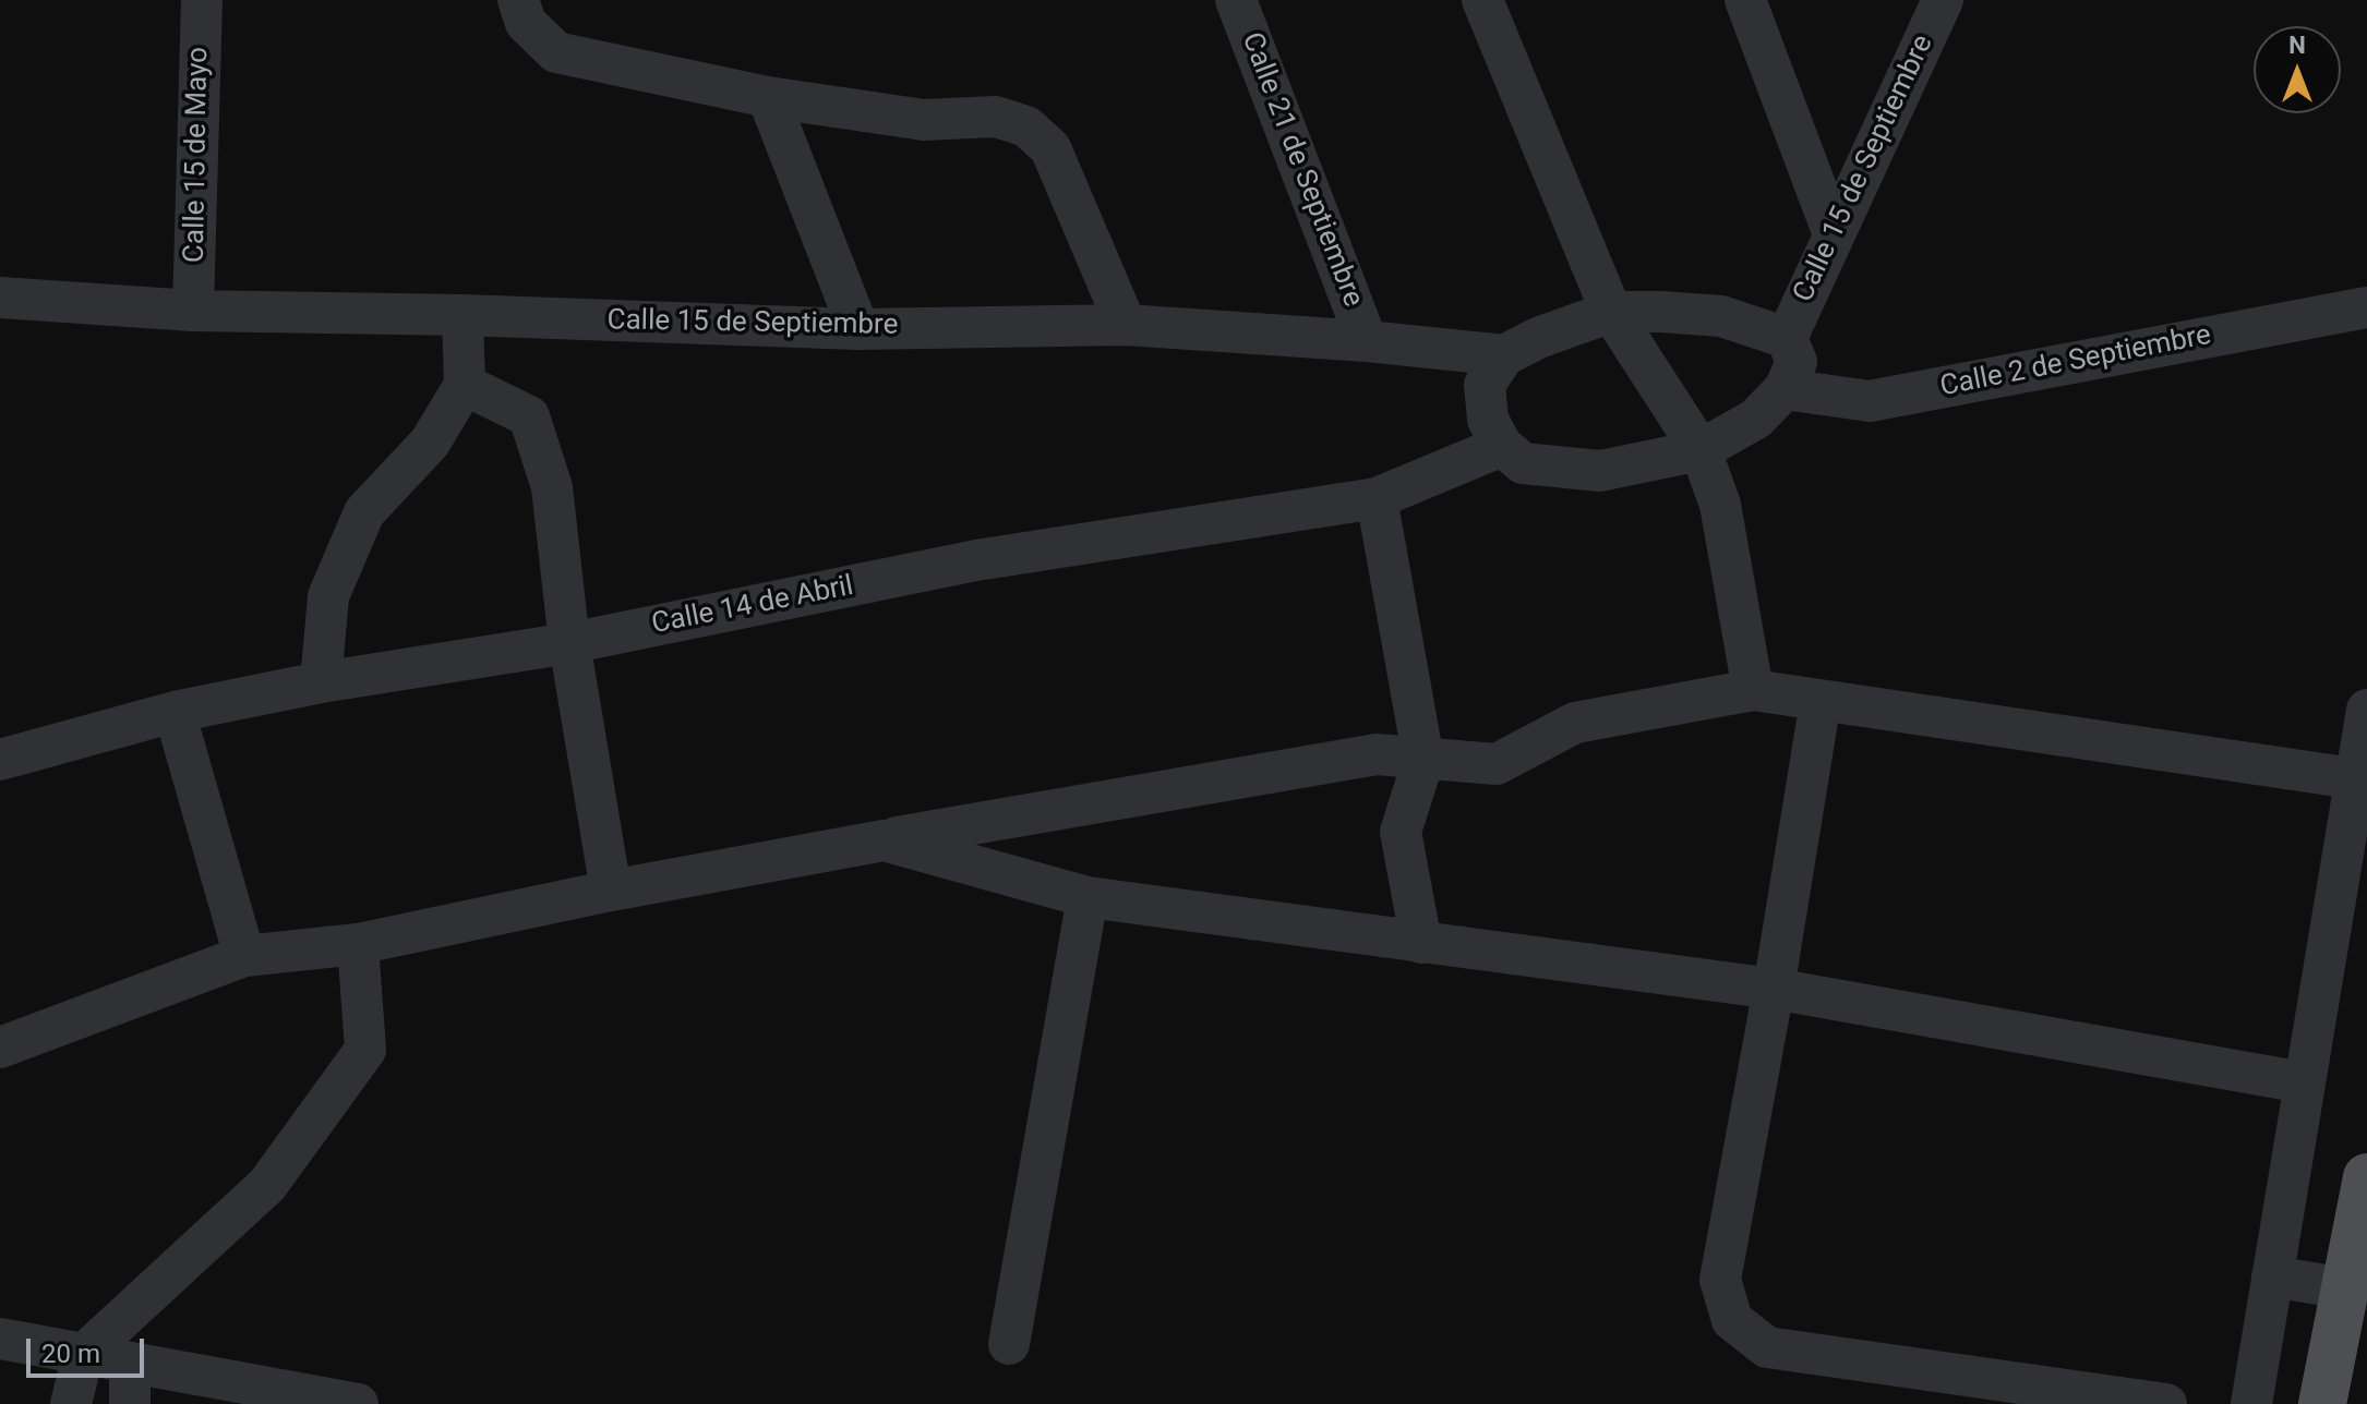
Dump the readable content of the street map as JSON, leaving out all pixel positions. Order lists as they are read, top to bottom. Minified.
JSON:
{"streets":{"street":["Calle 15 de Mayo","Calle 15 de Septiembre","Calle 21 de Septiembre","Calle 2 de Septiembre","Calle 14 de Abril"]},"crossings":[["Calle 15 de Mayo","Calle 15 de Septiembre"],["Calle 15 de Septiembre","Calle 21 de Septiembre"]],"scale_bar":"20 m","north":"top"}
